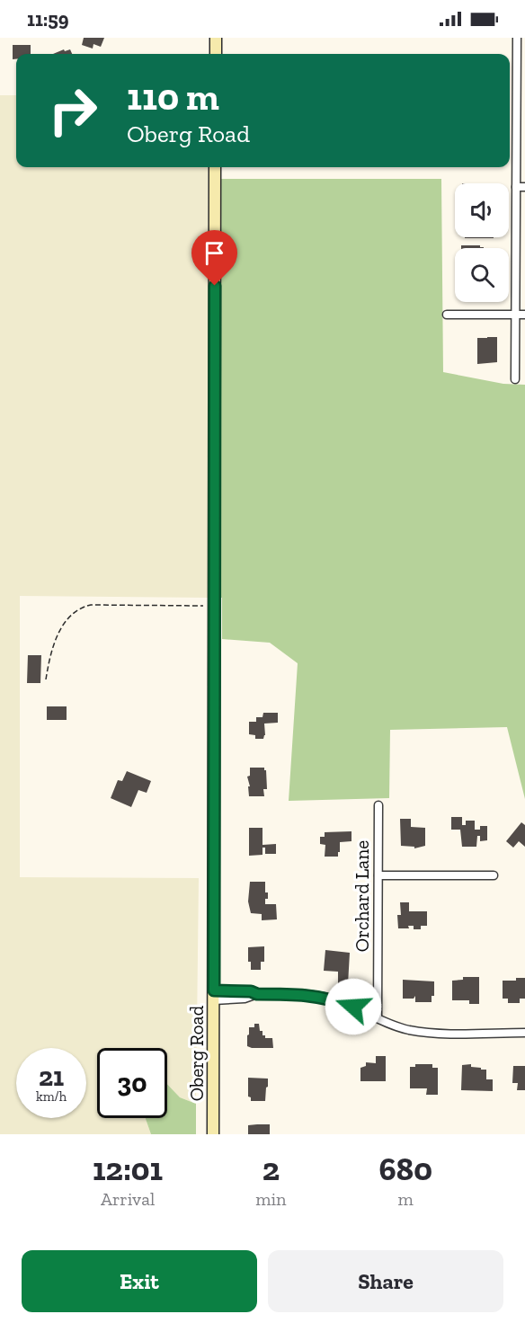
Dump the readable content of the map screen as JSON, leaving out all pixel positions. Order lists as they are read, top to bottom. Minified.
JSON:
{"streets":{"street":["Orchard Lane","Oberg Road"]},"page":{"status":"11:59","turn":["110 m","Oberg Road"],"speed":"21 km/h","limit":"30","eta":["12:01","Arrival","2","min","680","m"],"buttons":["Exit","Share"]}}
